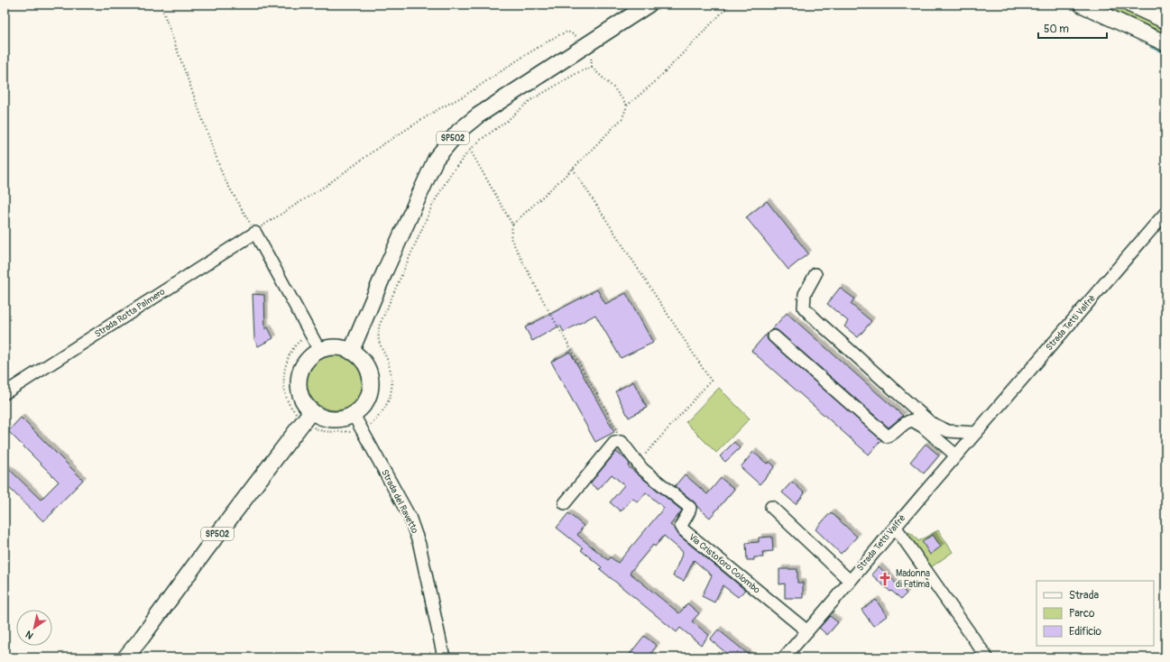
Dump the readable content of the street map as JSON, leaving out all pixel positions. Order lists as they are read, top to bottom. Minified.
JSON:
{"streets":{"main road":["SP502"],"street":["Strada Rotta Palmero","Strada Tetti Valfrè","Strada del Ravetto","Via Cristoforo Colombo"]},"crossings":[["SP502","Strada del Ravetto"],["Strada Tetti Valfrè","Via Cristoforo Colombo"]],"places":{"church":["Madonna di Fatima"]},"legend":["Strada","Parco","Edificio"],"scale_bar":"50 m","north":"bottom left"}
